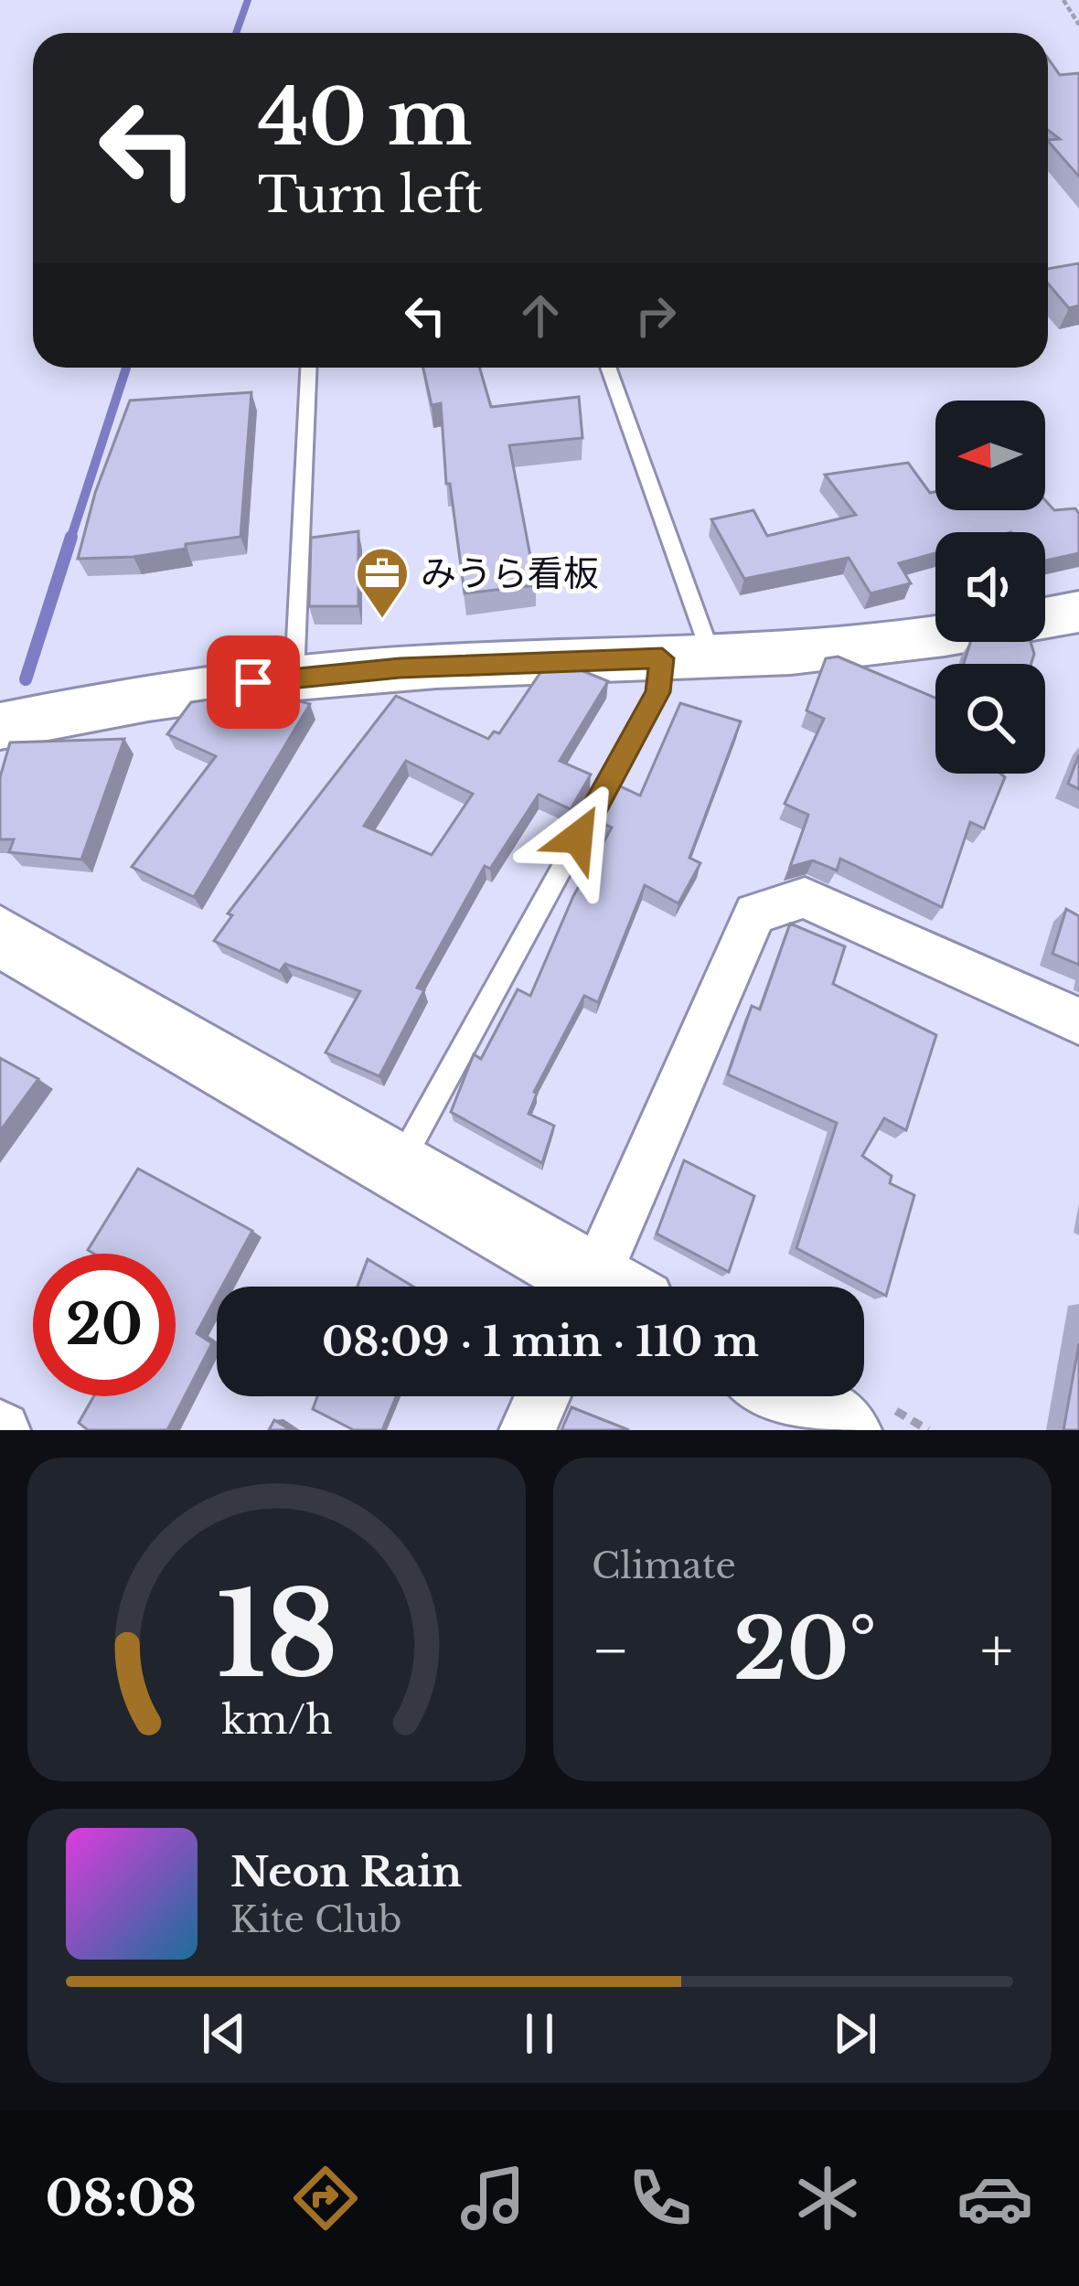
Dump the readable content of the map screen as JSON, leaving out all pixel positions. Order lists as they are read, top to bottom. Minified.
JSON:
{"places":{"office":["みうら看板"]},"north":"left","page":{"turn":["40 m","Turn left"],"limit":"20","trip":"08:09 · 1 min · 110 m","tile":"Climate","heat":["−","20°","+"],"song":["Neon Rain","Kite Club"],"tabs":"08:08","gauge":["18","km/h"]}}
